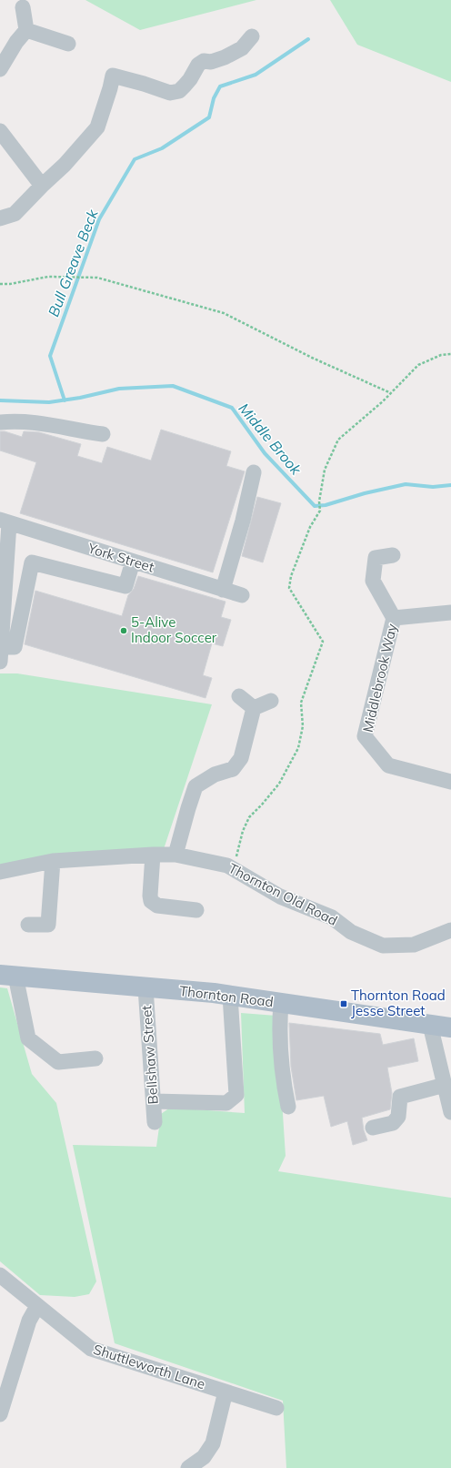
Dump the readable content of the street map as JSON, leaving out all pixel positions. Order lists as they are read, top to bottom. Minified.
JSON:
{"streets":{"main road":["Thornton Road"],"street":["York Street","Middlebrook Way","Thornton Old Road","Bellshaw Street","Shuttleworth Lane"]},"crossings":[["Thornton Road","Bellshaw Street"]],"water":["Bull Greave Beck","Middle Brook"],"places":{"other":["5-Alive Indoor Soccer"],"transit":["Thornton Road Jesse Street"]}}
